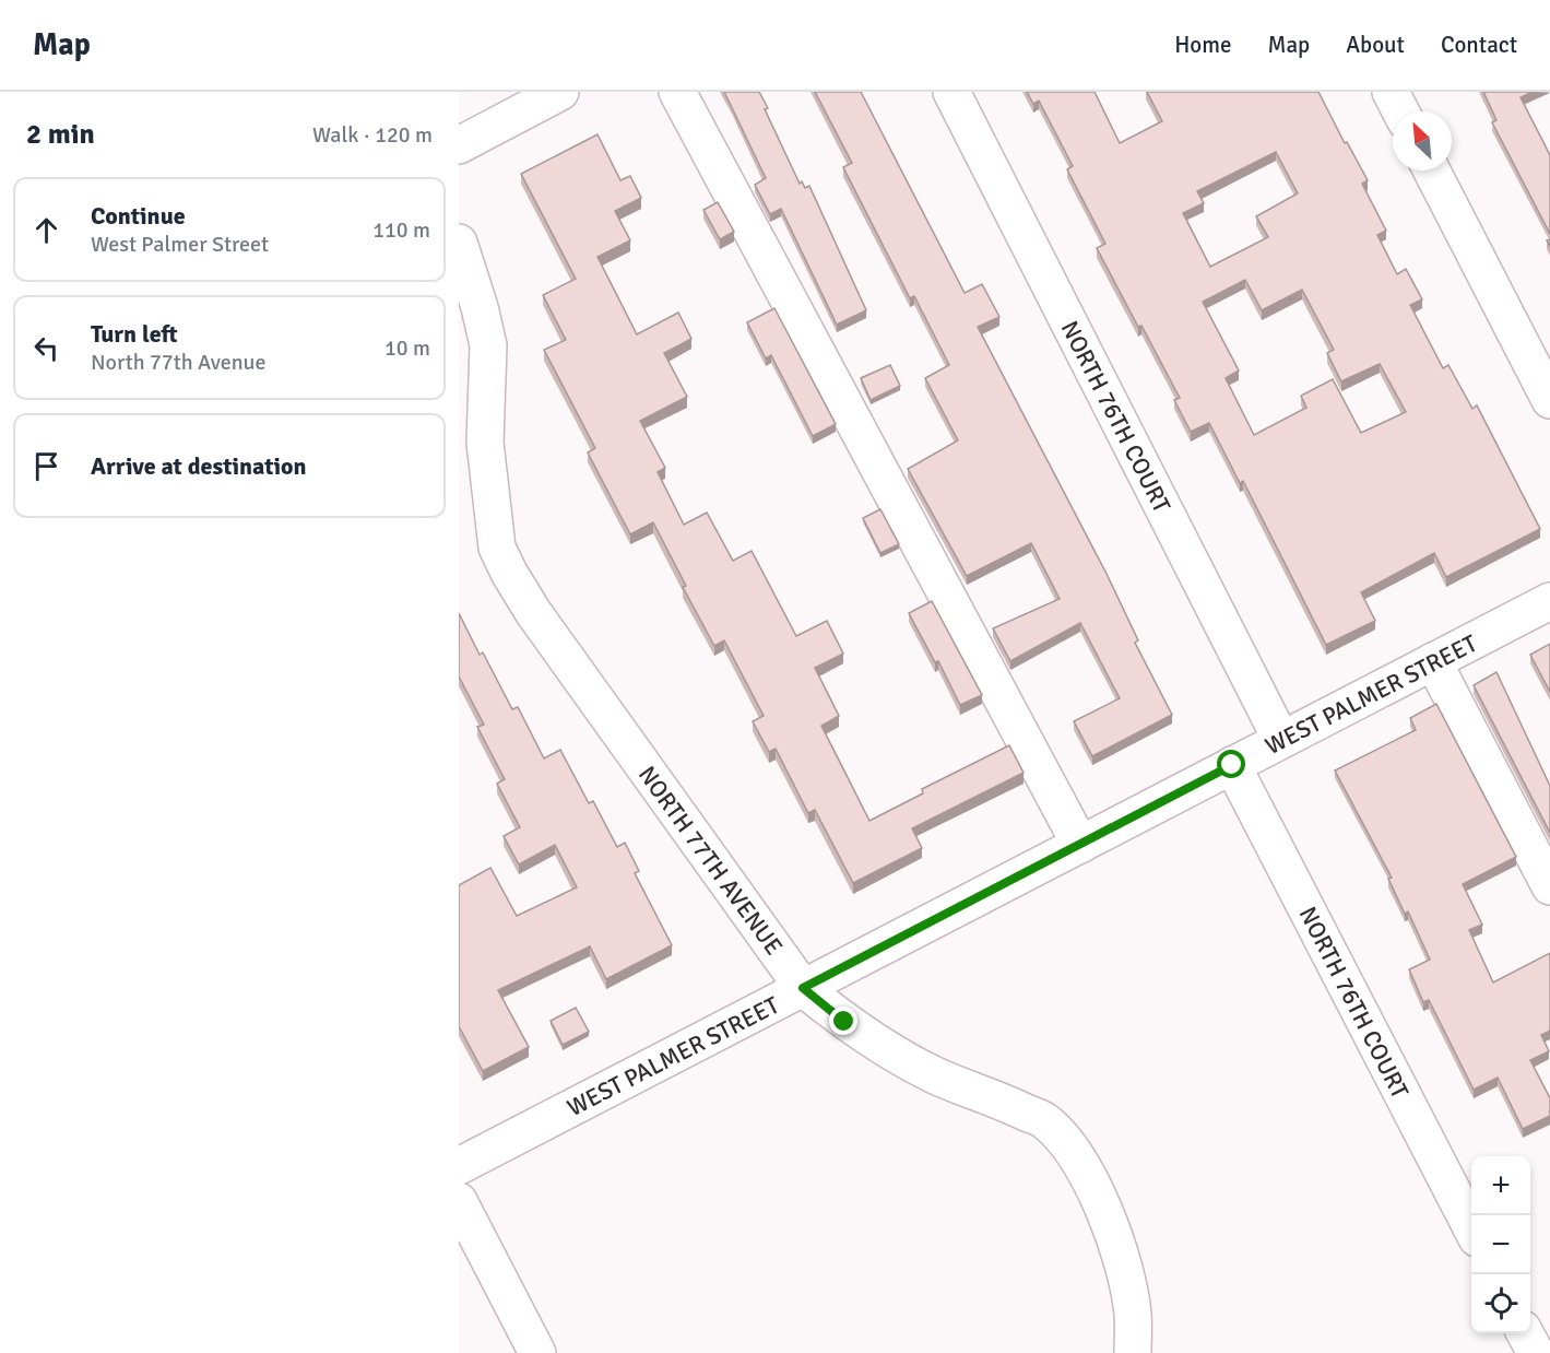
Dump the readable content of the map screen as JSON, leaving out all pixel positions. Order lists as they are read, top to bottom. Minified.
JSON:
{"streets":{"street":["NORTH 76TH COURT","WEST PALMER STREET","NORTH 77TH AVENUE"]},"crossings":[["NORTH 76TH COURT","WEST PALMER STREET"],["WEST PALMER STREET","NORTH 77TH AVENUE"]],"north":"top left","page":{"header":"Map","nav":["Home","Map","About","Contact"],"heading":["2 min","Walk · 120 m"],"list":[["Continue","West Palmer Street","110 m"],["Turn left","North 77th Avenue","10 m"],"Arrive at destination"],"map_buttons":["+","−"]}}
